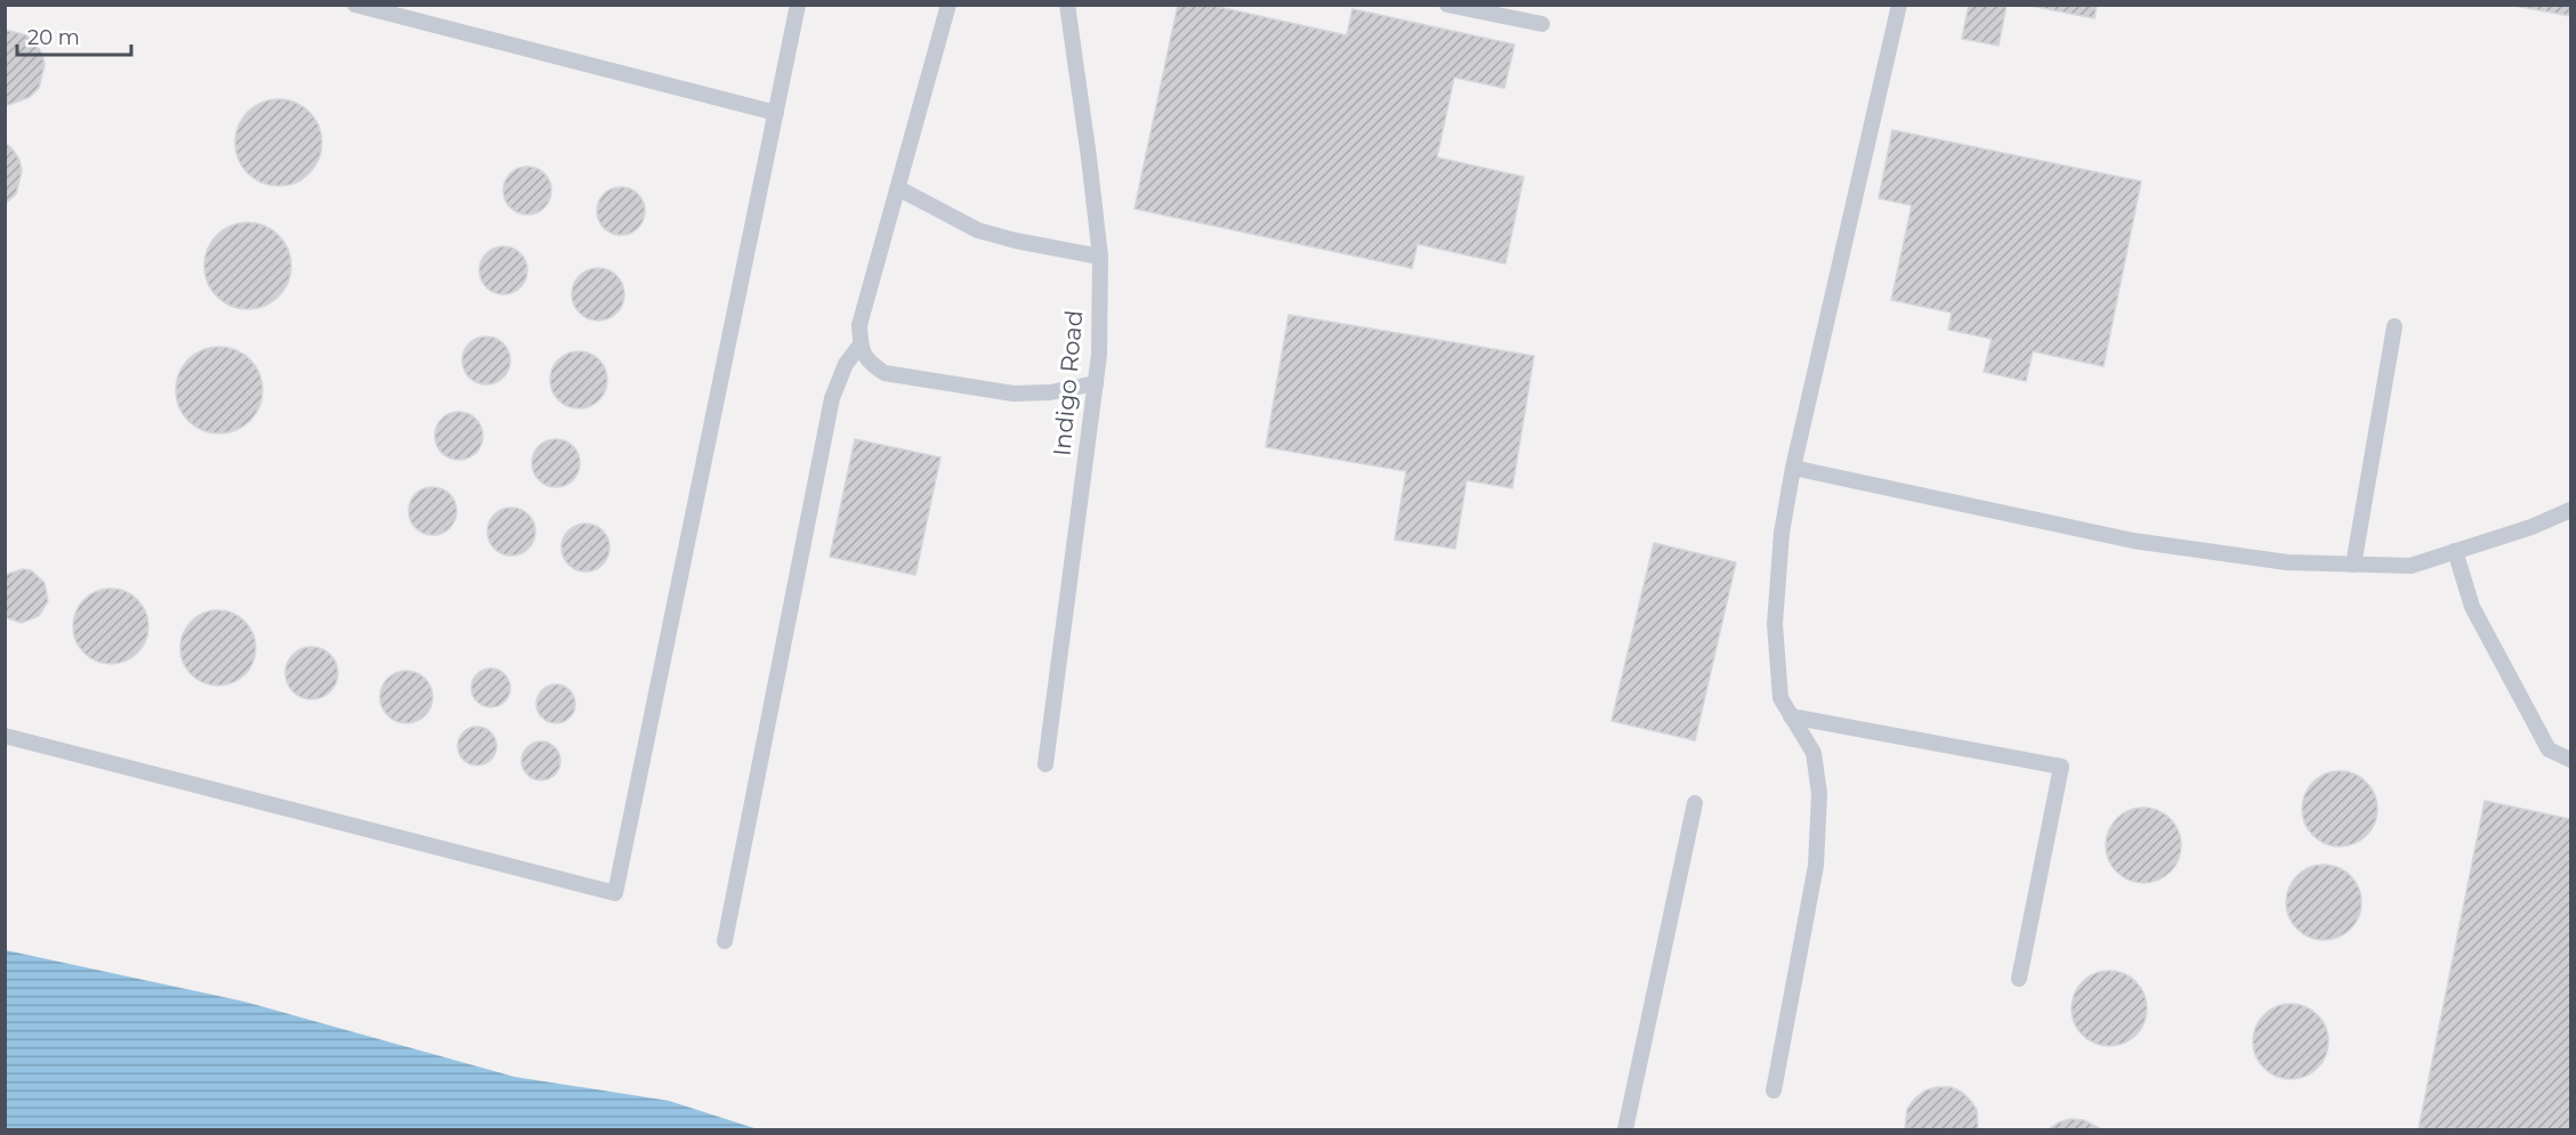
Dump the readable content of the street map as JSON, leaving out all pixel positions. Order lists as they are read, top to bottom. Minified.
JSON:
{"streets":{"lane":["Indigo Road"]},"scale_bar":"20 m"}
